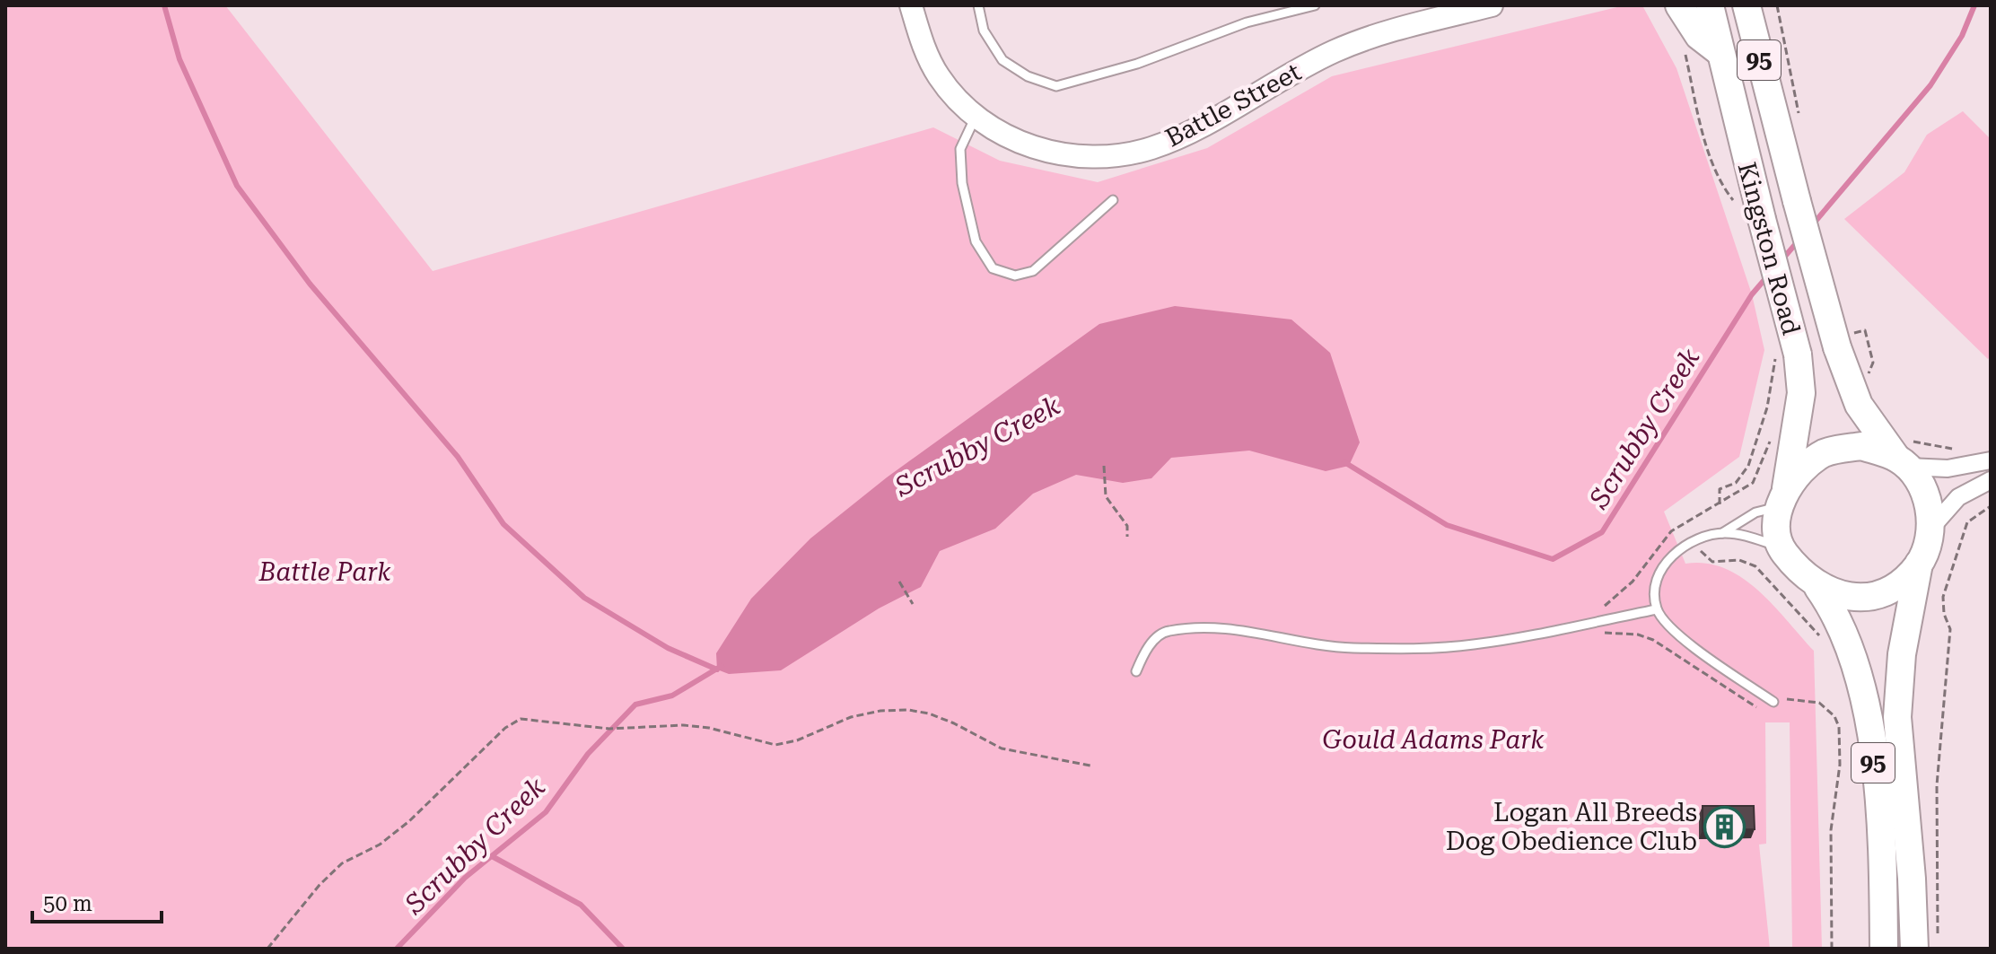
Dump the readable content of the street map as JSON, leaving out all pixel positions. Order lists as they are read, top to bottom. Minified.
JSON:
{"streets":{"main road":["95","Kingston Road"],"street":["Battle Street"]},"crossings":[["95","Kingston Road"]],"water":["Scrubby Creek"],"parks":["Battle Park","Gould Adams Park"],"places":{"building":["Logan All Breeds Dog Obedience Club"]},"scale_bar":"50 m"}
